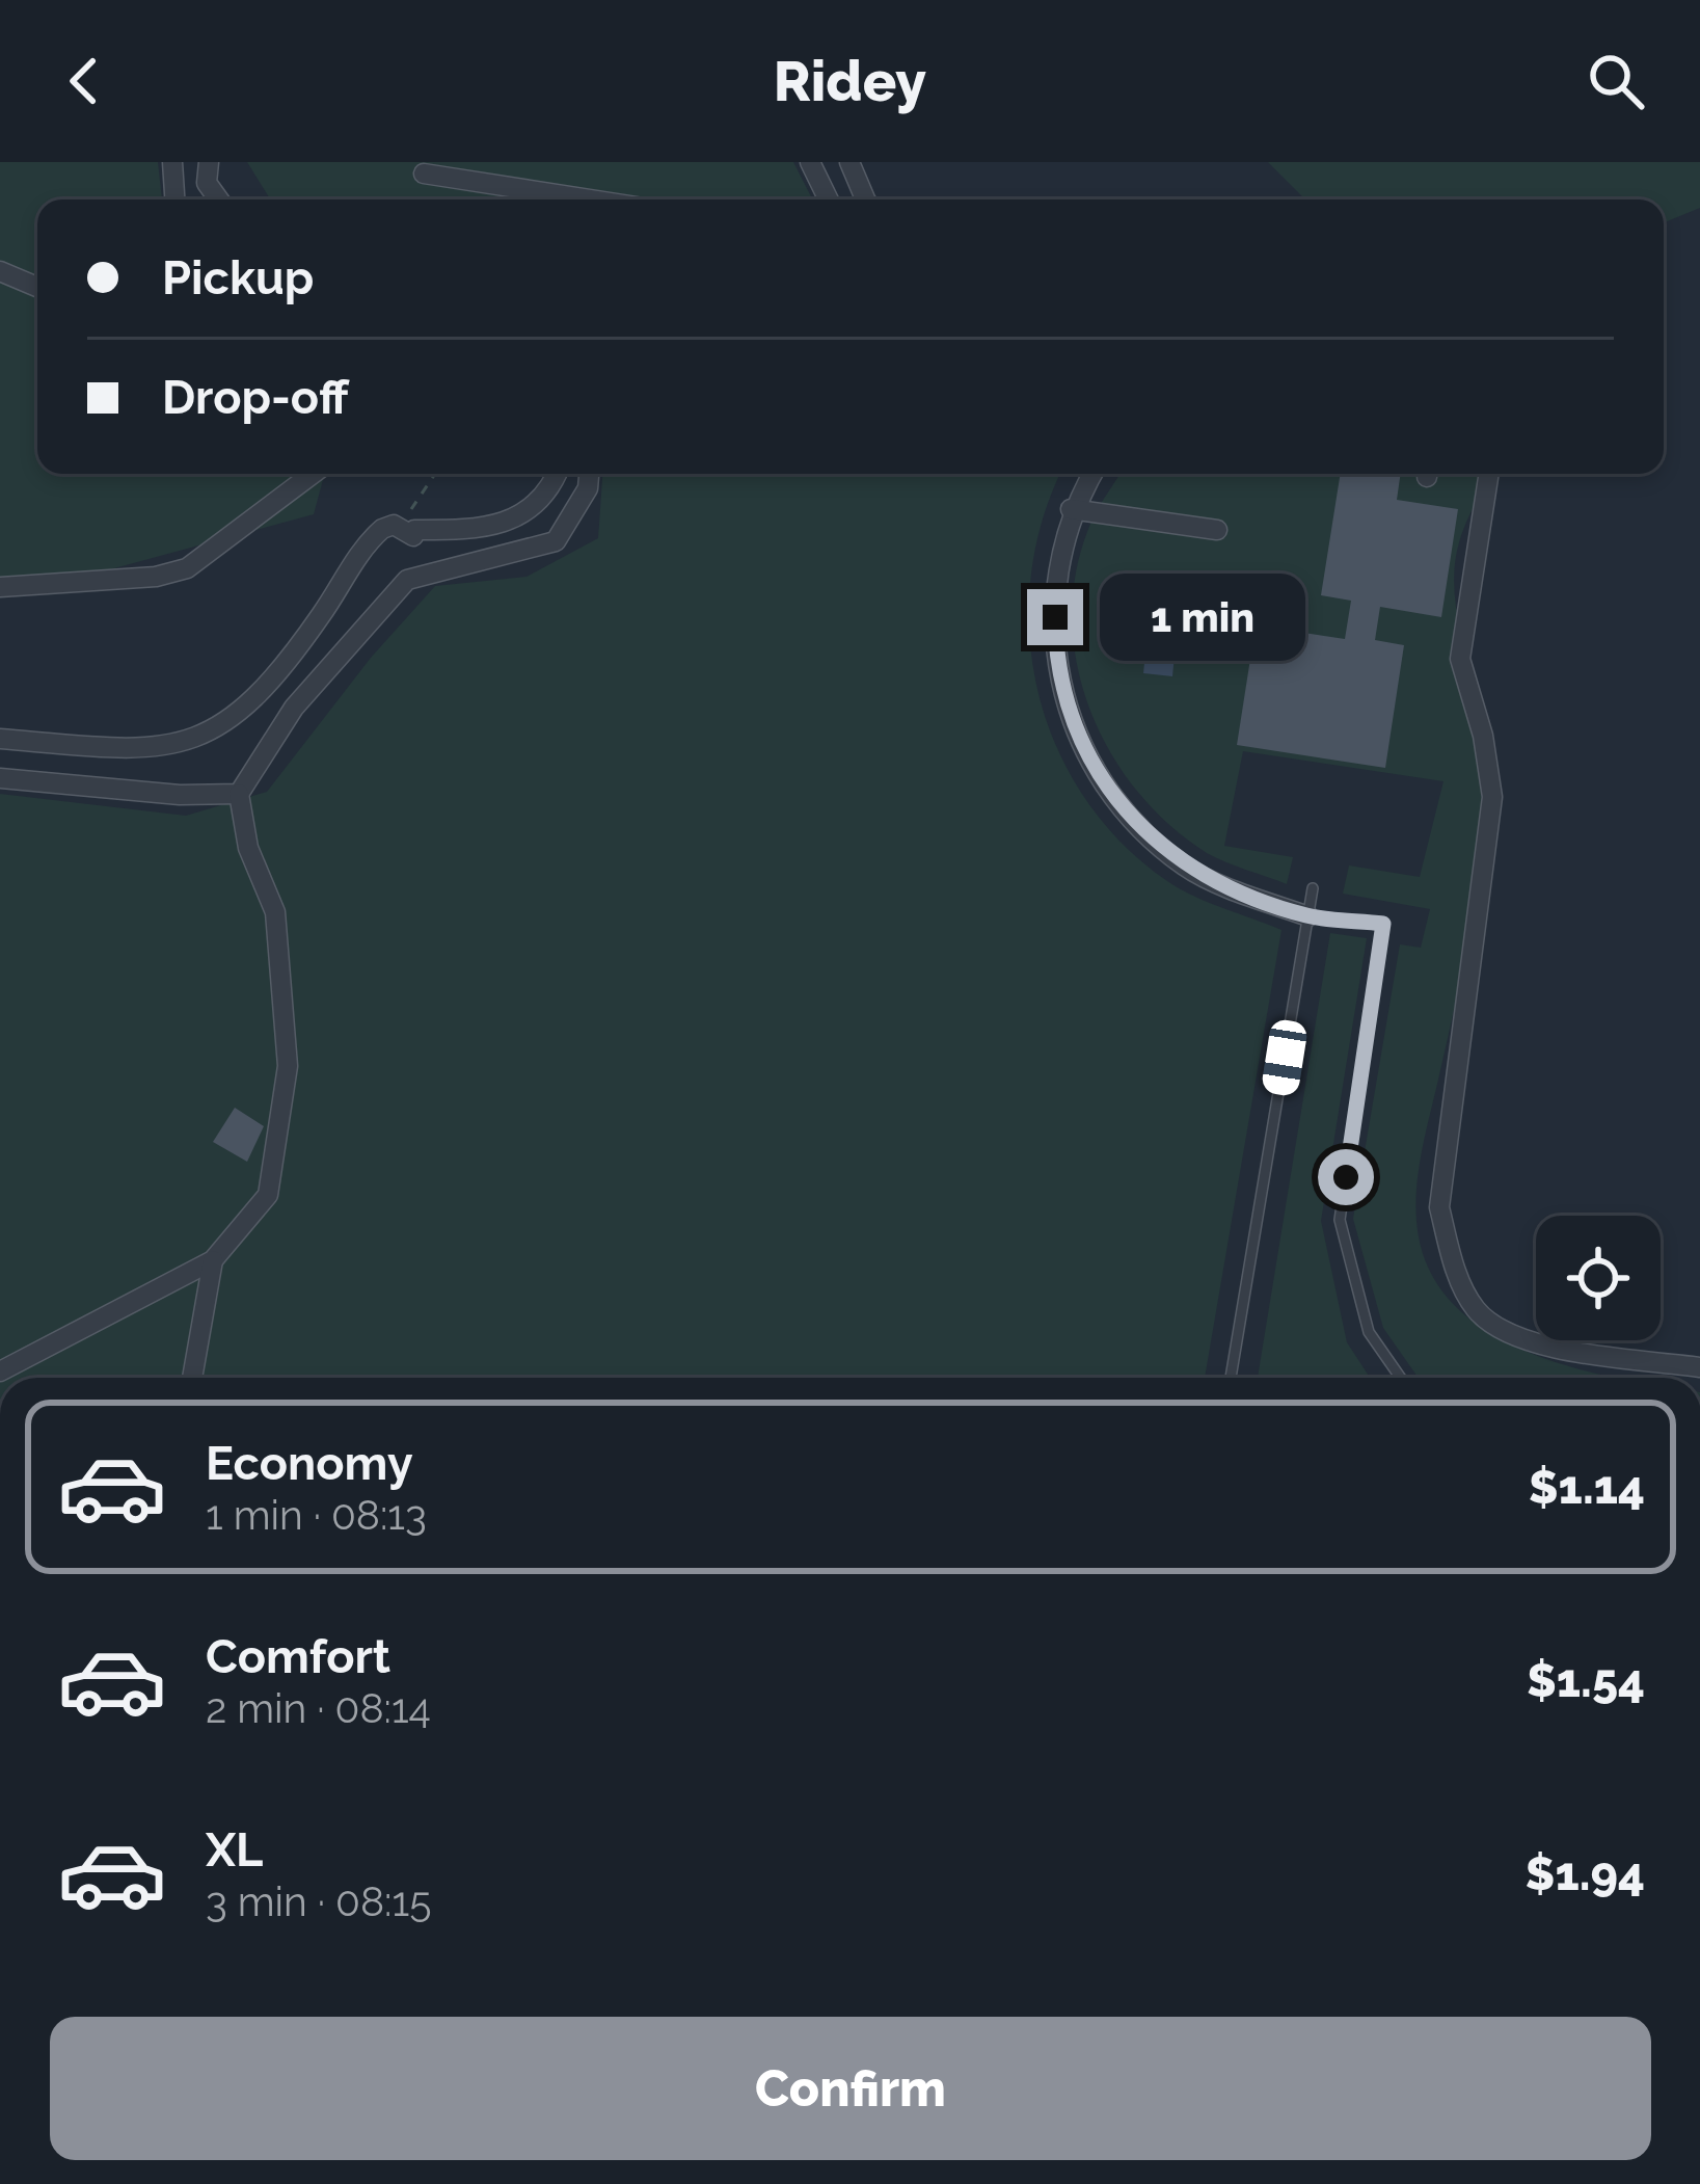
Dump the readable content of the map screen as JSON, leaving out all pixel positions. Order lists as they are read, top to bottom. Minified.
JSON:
{"page":{"header":"Ridey","banner":["Pickup","Drop-off"],"bubble":"1 min","list":[{"name":"Economy","note":"1 min · 08:13","value":"$1.14"},{"name":"Comfort","note":"2 min · 08:14","value":"$1.54"},{"name":"XL","note":"3 min · 08:15","value":"$1.94"}],"buttons":"Confirm"}}
